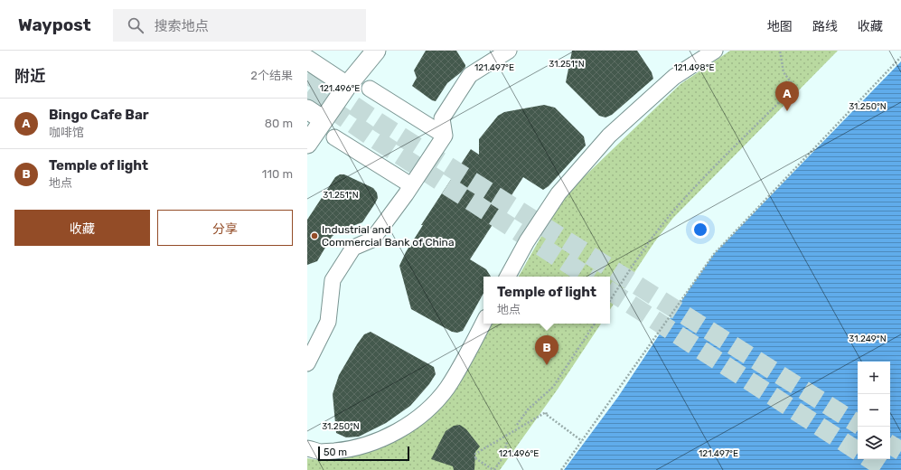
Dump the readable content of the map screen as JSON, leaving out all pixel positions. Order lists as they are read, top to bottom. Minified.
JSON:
{"places":["Industrial and Commercial Bank of China"],"scale_bar":"50 m","page":{"header":"Waypost","search":"搜索地点","nav":["地图","路线","收藏"],"heading":["附近","2个结果"],"pins":["A","B"],"list":[{"mark":"A","name":"Bingo Cafe Bar","note":"咖啡馆","value":"80 m"},{"mark":"B","name":"Temple of light","note":"地点","value":"110 m"}],"buttons":["收藏","分享"],"popup":["Temple of light","地点"],"map_buttons":["+","−"],"scale":"50 m"},"coordinates":["31.251°N","121.497°E","121.498°E","121.496°E","31.250°N","31.249°N"]}
